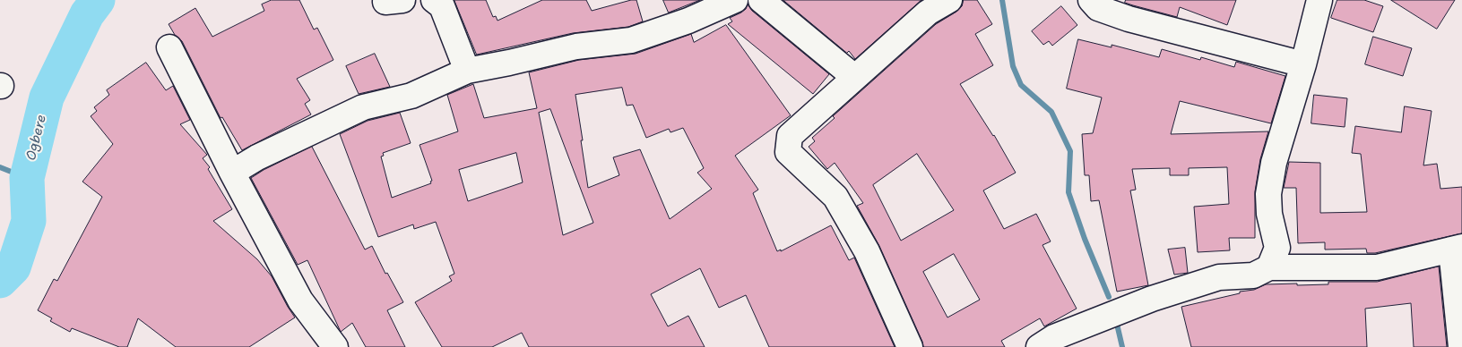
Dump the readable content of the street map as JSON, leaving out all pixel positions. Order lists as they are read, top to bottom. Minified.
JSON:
{"water":["Ogbere"]}
